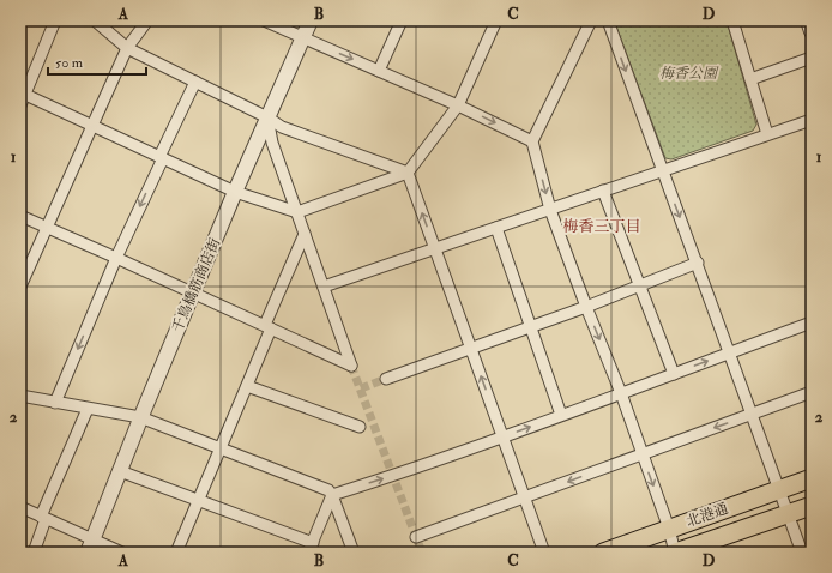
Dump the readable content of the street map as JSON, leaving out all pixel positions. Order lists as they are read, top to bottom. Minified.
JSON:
{"streets":{"main road":["北港通"],"street":["千鳥橋筋商店街"]},"districts":["梅香三丁目"],"parks":["梅香公園"],"scale_bar":"50 m","grid":{"columns":["A","B","C","D"],"rows":["1","2"]}}
